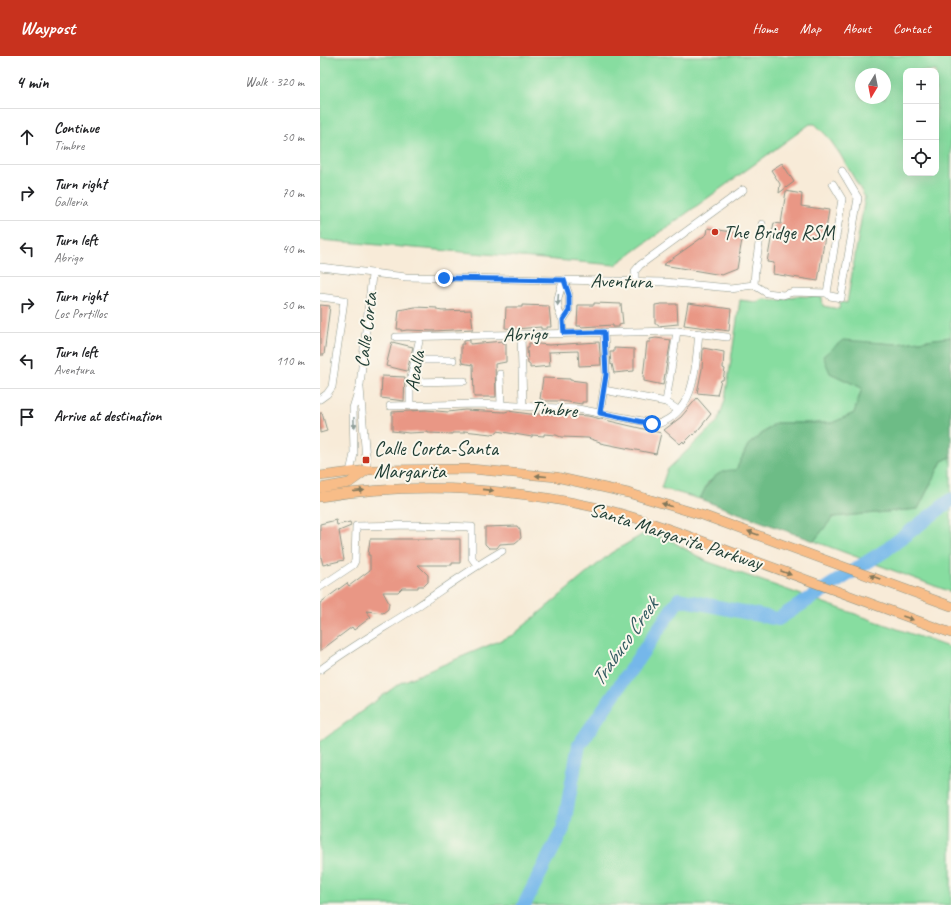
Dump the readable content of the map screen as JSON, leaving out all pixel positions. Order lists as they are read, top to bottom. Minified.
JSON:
{"streets":{"main road":["Santa Margarita Parkway"],"street":["Aventura","Calle Corta","Abrigo","Acalla","Timbre"]},"crossings":[["Aventura","Calle Corta"],["Calle Corta","Santa Margarita Parkway"],["Abrigo","Acalla"],["Abrigo","Timbre"],["Acalla","Timbre"]],"water":["Trabuco Creek"],"places":{"other":["The Bridge RSM"],"transit":["Calle Corta-Santa Margarita"]},"north":"bottom","page":{"header":"Waypost","nav":["Home","Map","About","Contact"],"heading":["4 min","Walk · 320 m"],"map_buttons":["+","−"],"list":[["Continue","Timbre","50 m"],["Turn right","Galleria","70 m"],["Turn left","Abrigo","40 m"],["Turn right","Los Portillos","50 m"],["Turn left","Aventura","110 m"],"Arrive at destination"]}}
